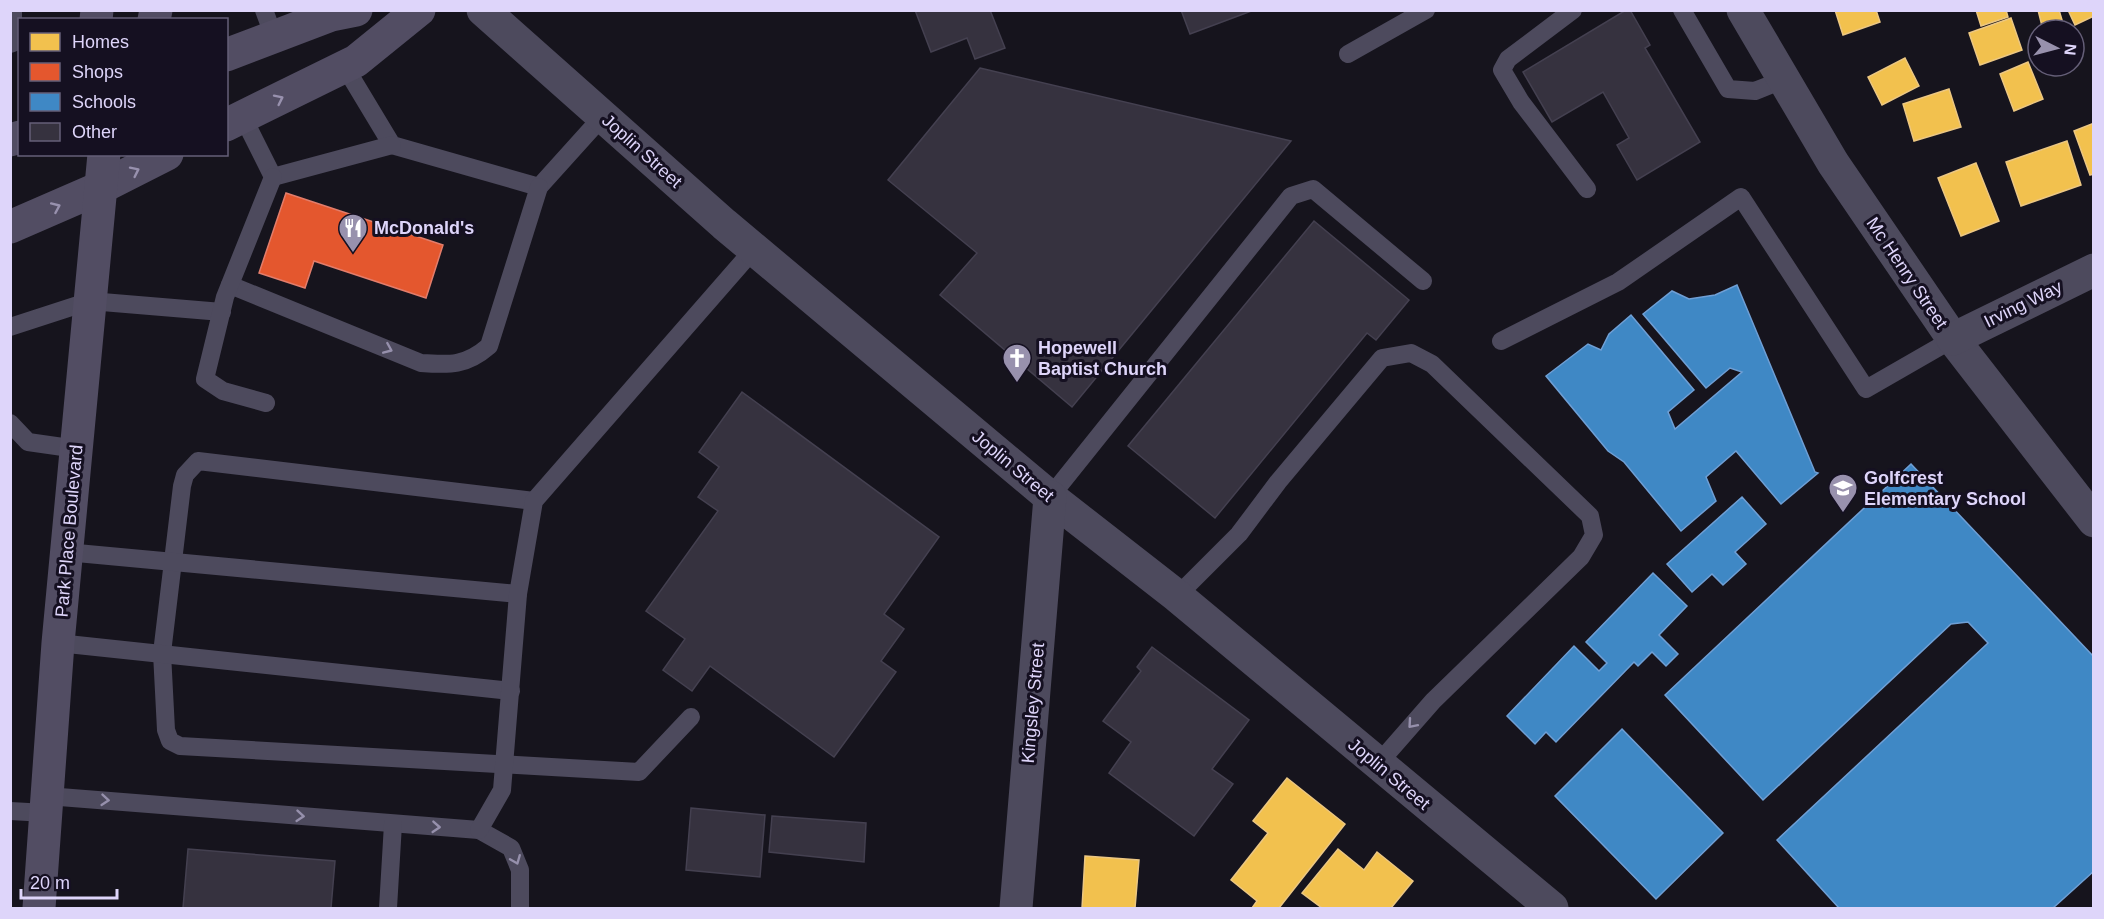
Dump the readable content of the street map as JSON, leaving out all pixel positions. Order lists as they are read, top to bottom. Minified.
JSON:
{"streets":{"main road":["Park Place Boulevard"],"street":["Joplin Street","Mc Henry Street","Irving Way","Kingsley Street"]},"crossings":[["Joplin Street","Kingsley Street"],["Mc Henry Street","Irving Way"]],"places":{"restaurant":["McDonald's"],"church":["Hopewell Baptist Church"],"school or university":["Golfcrest Elementary School"]},"legend":["Homes","Shops","Schools","Other"],"scale_bar":"20 m","north":"right"}
